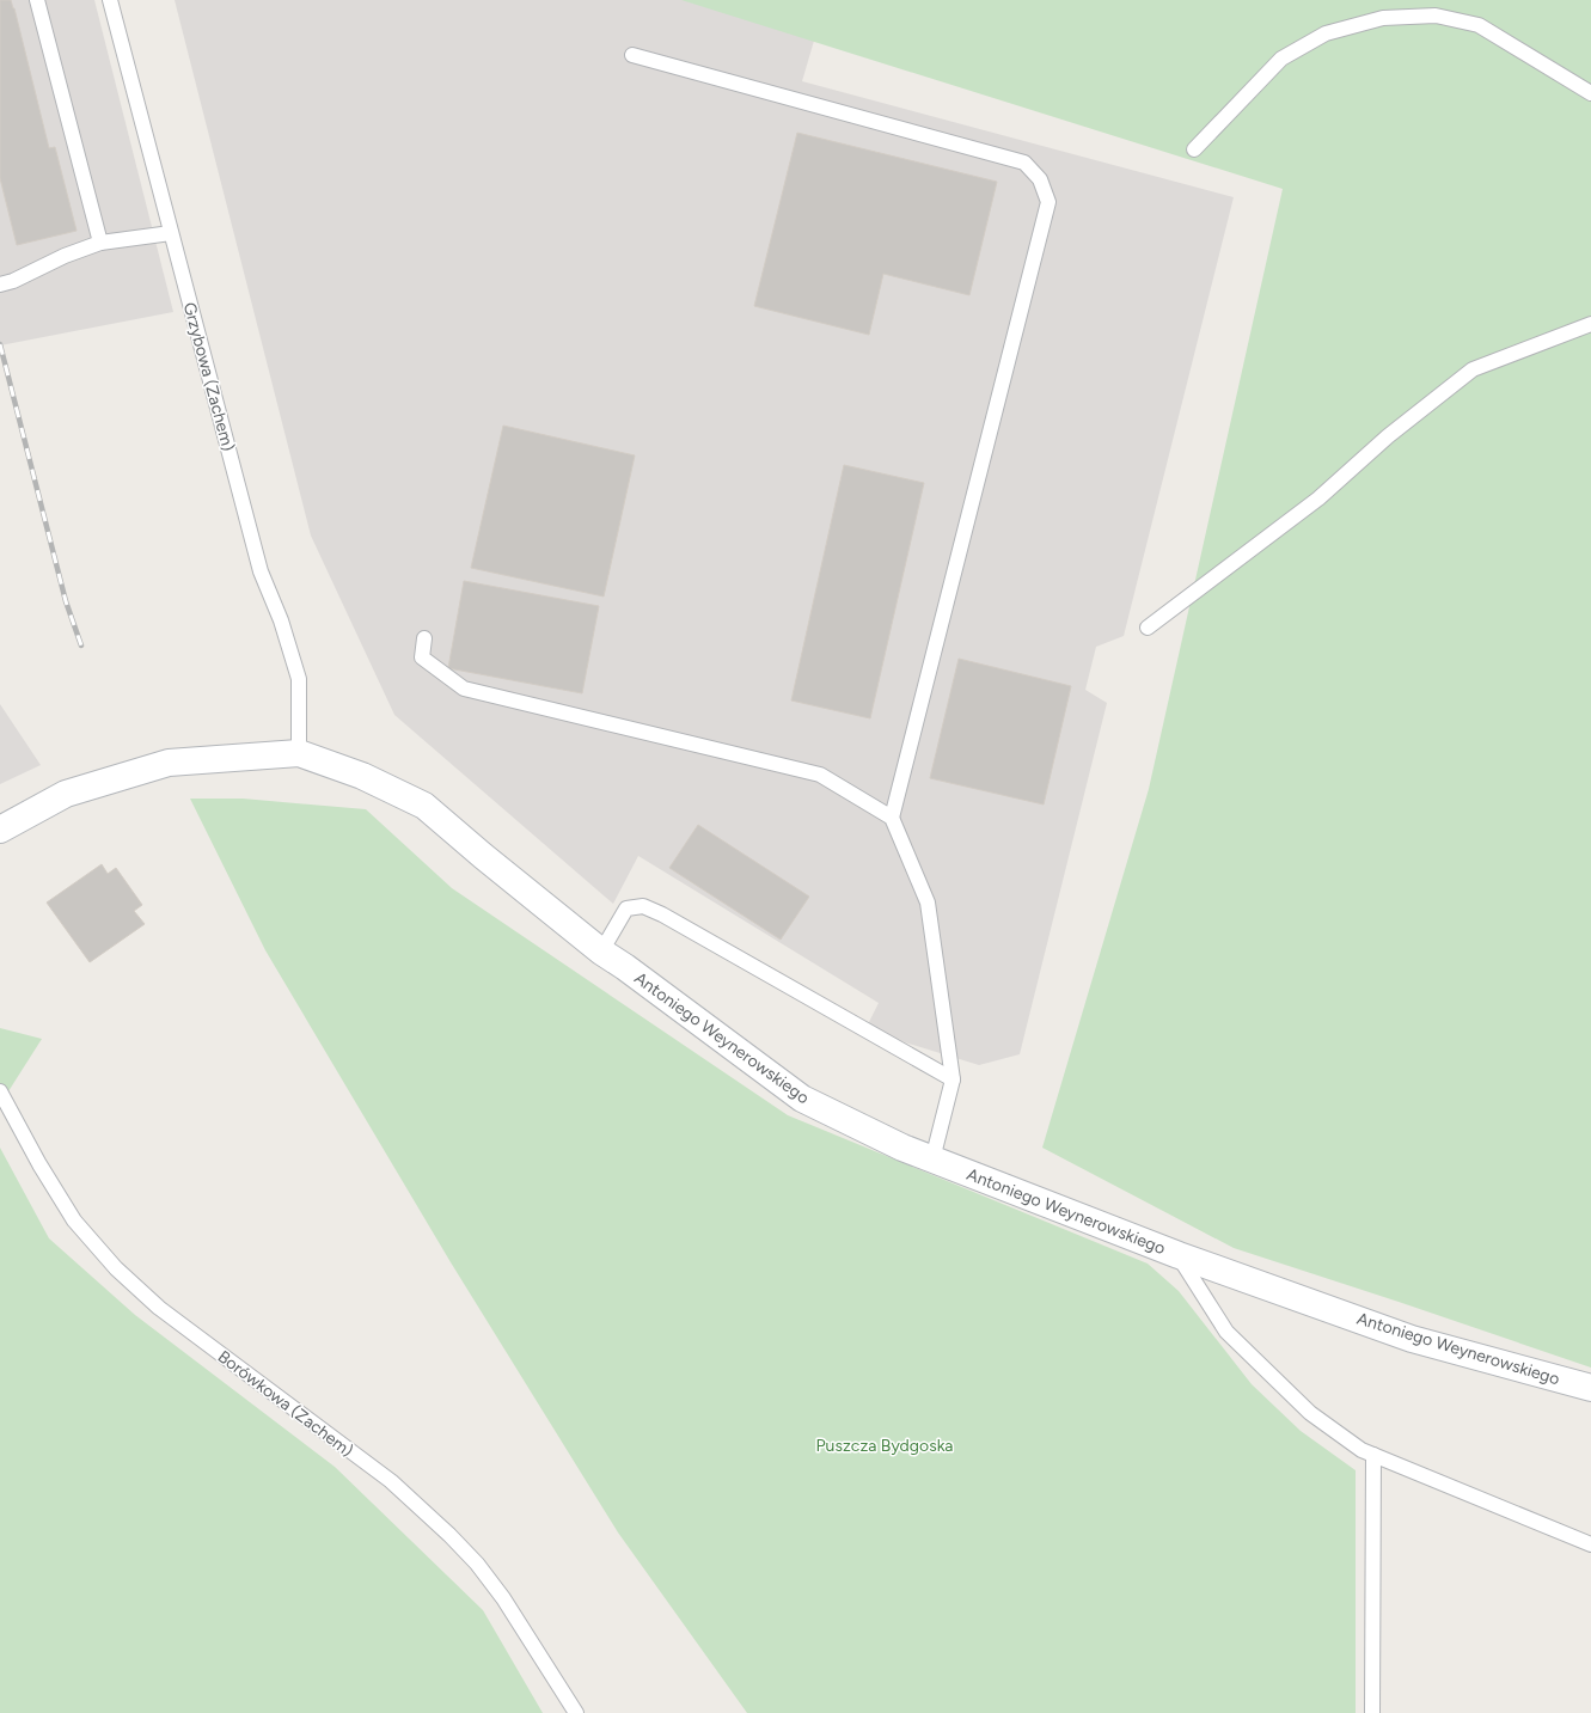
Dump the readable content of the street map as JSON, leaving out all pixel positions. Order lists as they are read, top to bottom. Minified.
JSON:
{"streets":{"street":["Antoniego Weynerowskiego"],"lane":["Grzybowa (Zachem)","Borówkowa (Zachem)"]},"crossings":[["Grzybowa (Zachem)","Antoniego Weynerowskiego"]],"parks":["Puszcza Bydgoska"]}
